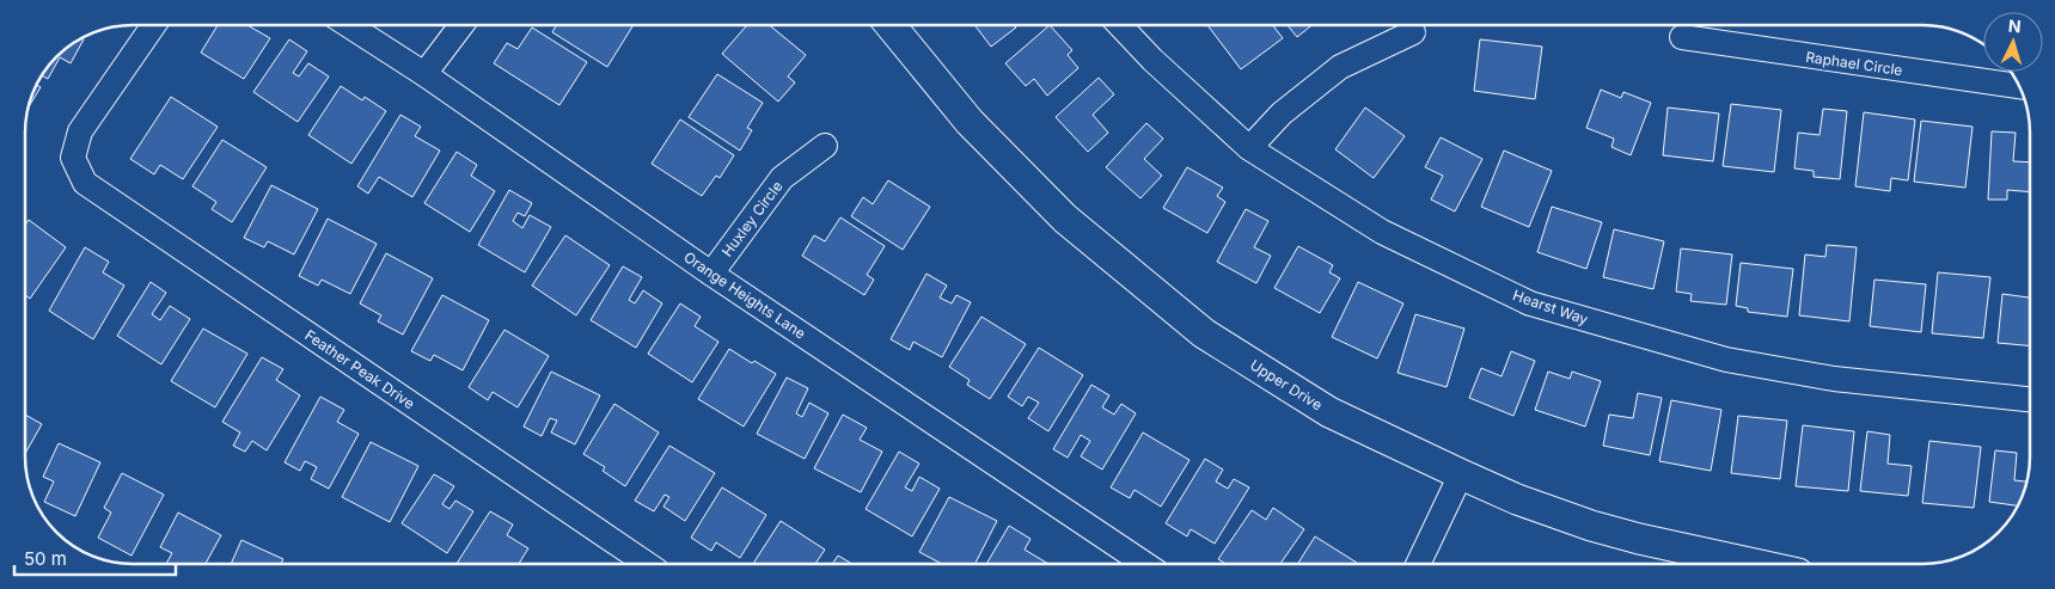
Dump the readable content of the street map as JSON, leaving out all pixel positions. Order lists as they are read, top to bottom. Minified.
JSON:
{"streets":{"main road":["Upper Drive"],"street":["Raphael Circle","Huxley Circle","Orange Heights Lane","Hearst Way","Feather Peak Drive"]},"crossings":[["Huxley Circle","Orange Heights Lane"]],"scale_bar":"50 m","north":"top"}
